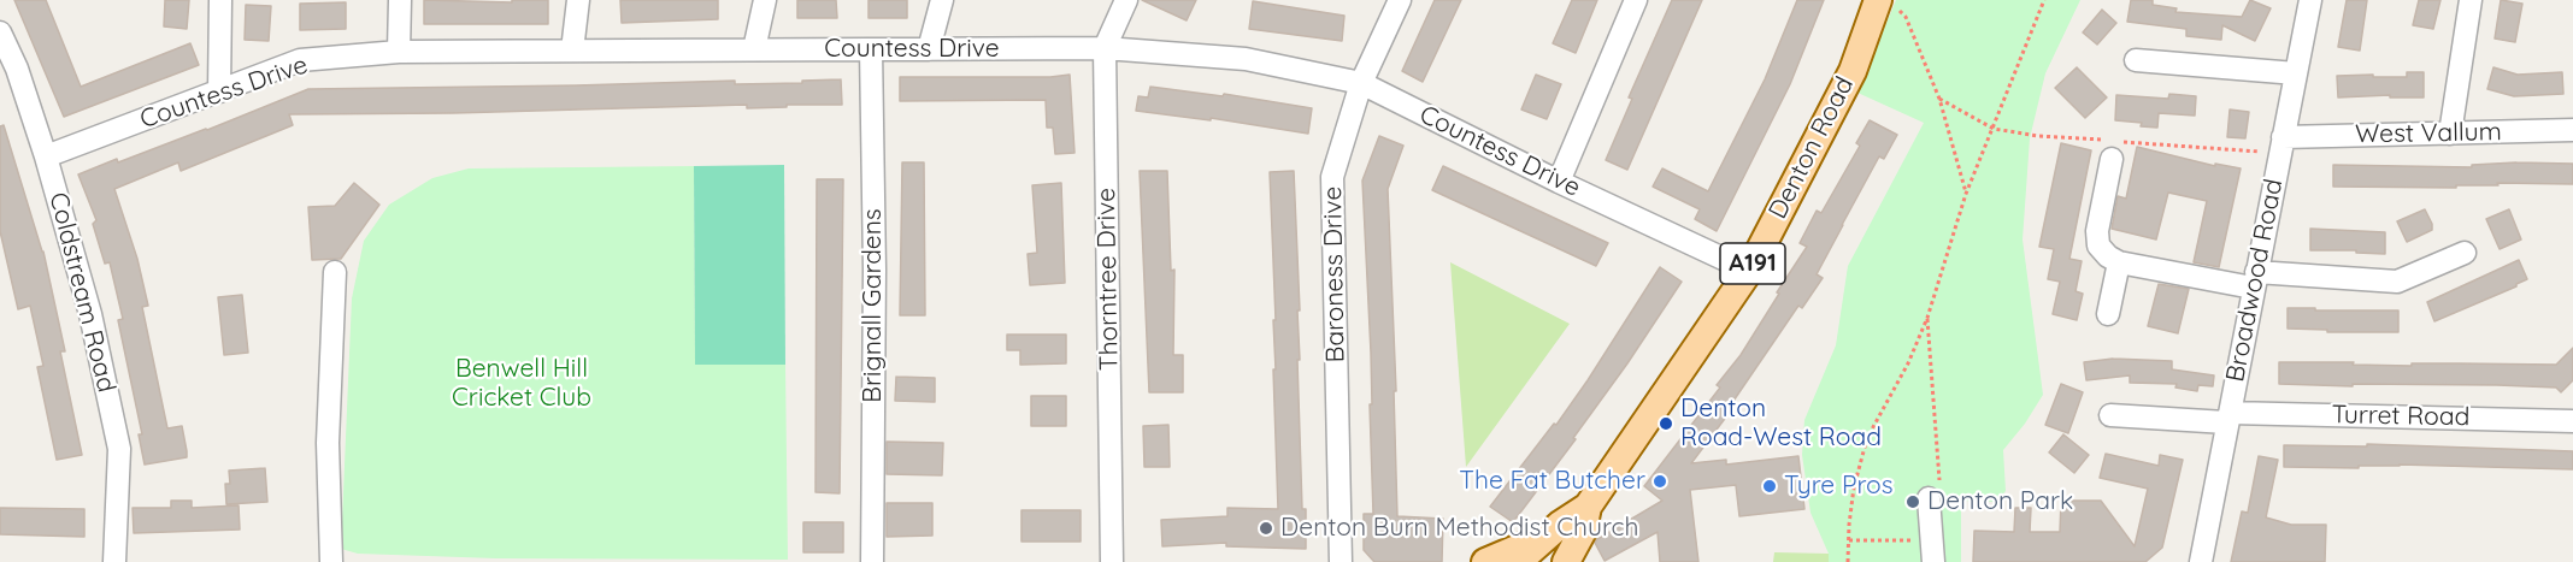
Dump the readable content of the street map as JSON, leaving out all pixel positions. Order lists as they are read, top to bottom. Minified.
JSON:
{"streets":{"main road":["Denton Road","A191"],"street":["Countess Drive","West Vallum","Baroness Drive","Thorntree Drive","Broadwood Road","Coldstream Road","Brignall Gardens","Turret Road"]},"crossings":[["Countess Drive","Denton Road"],["Countess Drive","Baroness Drive"],["Countess Drive","Thorntree Drive"],["Countess Drive","Coldstream Road"],["Countess Drive","Brignall Gardens"],["West Vallum","Broadwood Road"],["Broadwood Road","Turret Road"]],"parks":["Benwell Hill Cricket Club"],"places":["Denton Road-West Road","The Fat Butcher","Tyre Pros","Denton Park","Denton Burn Methodist Church"]}
